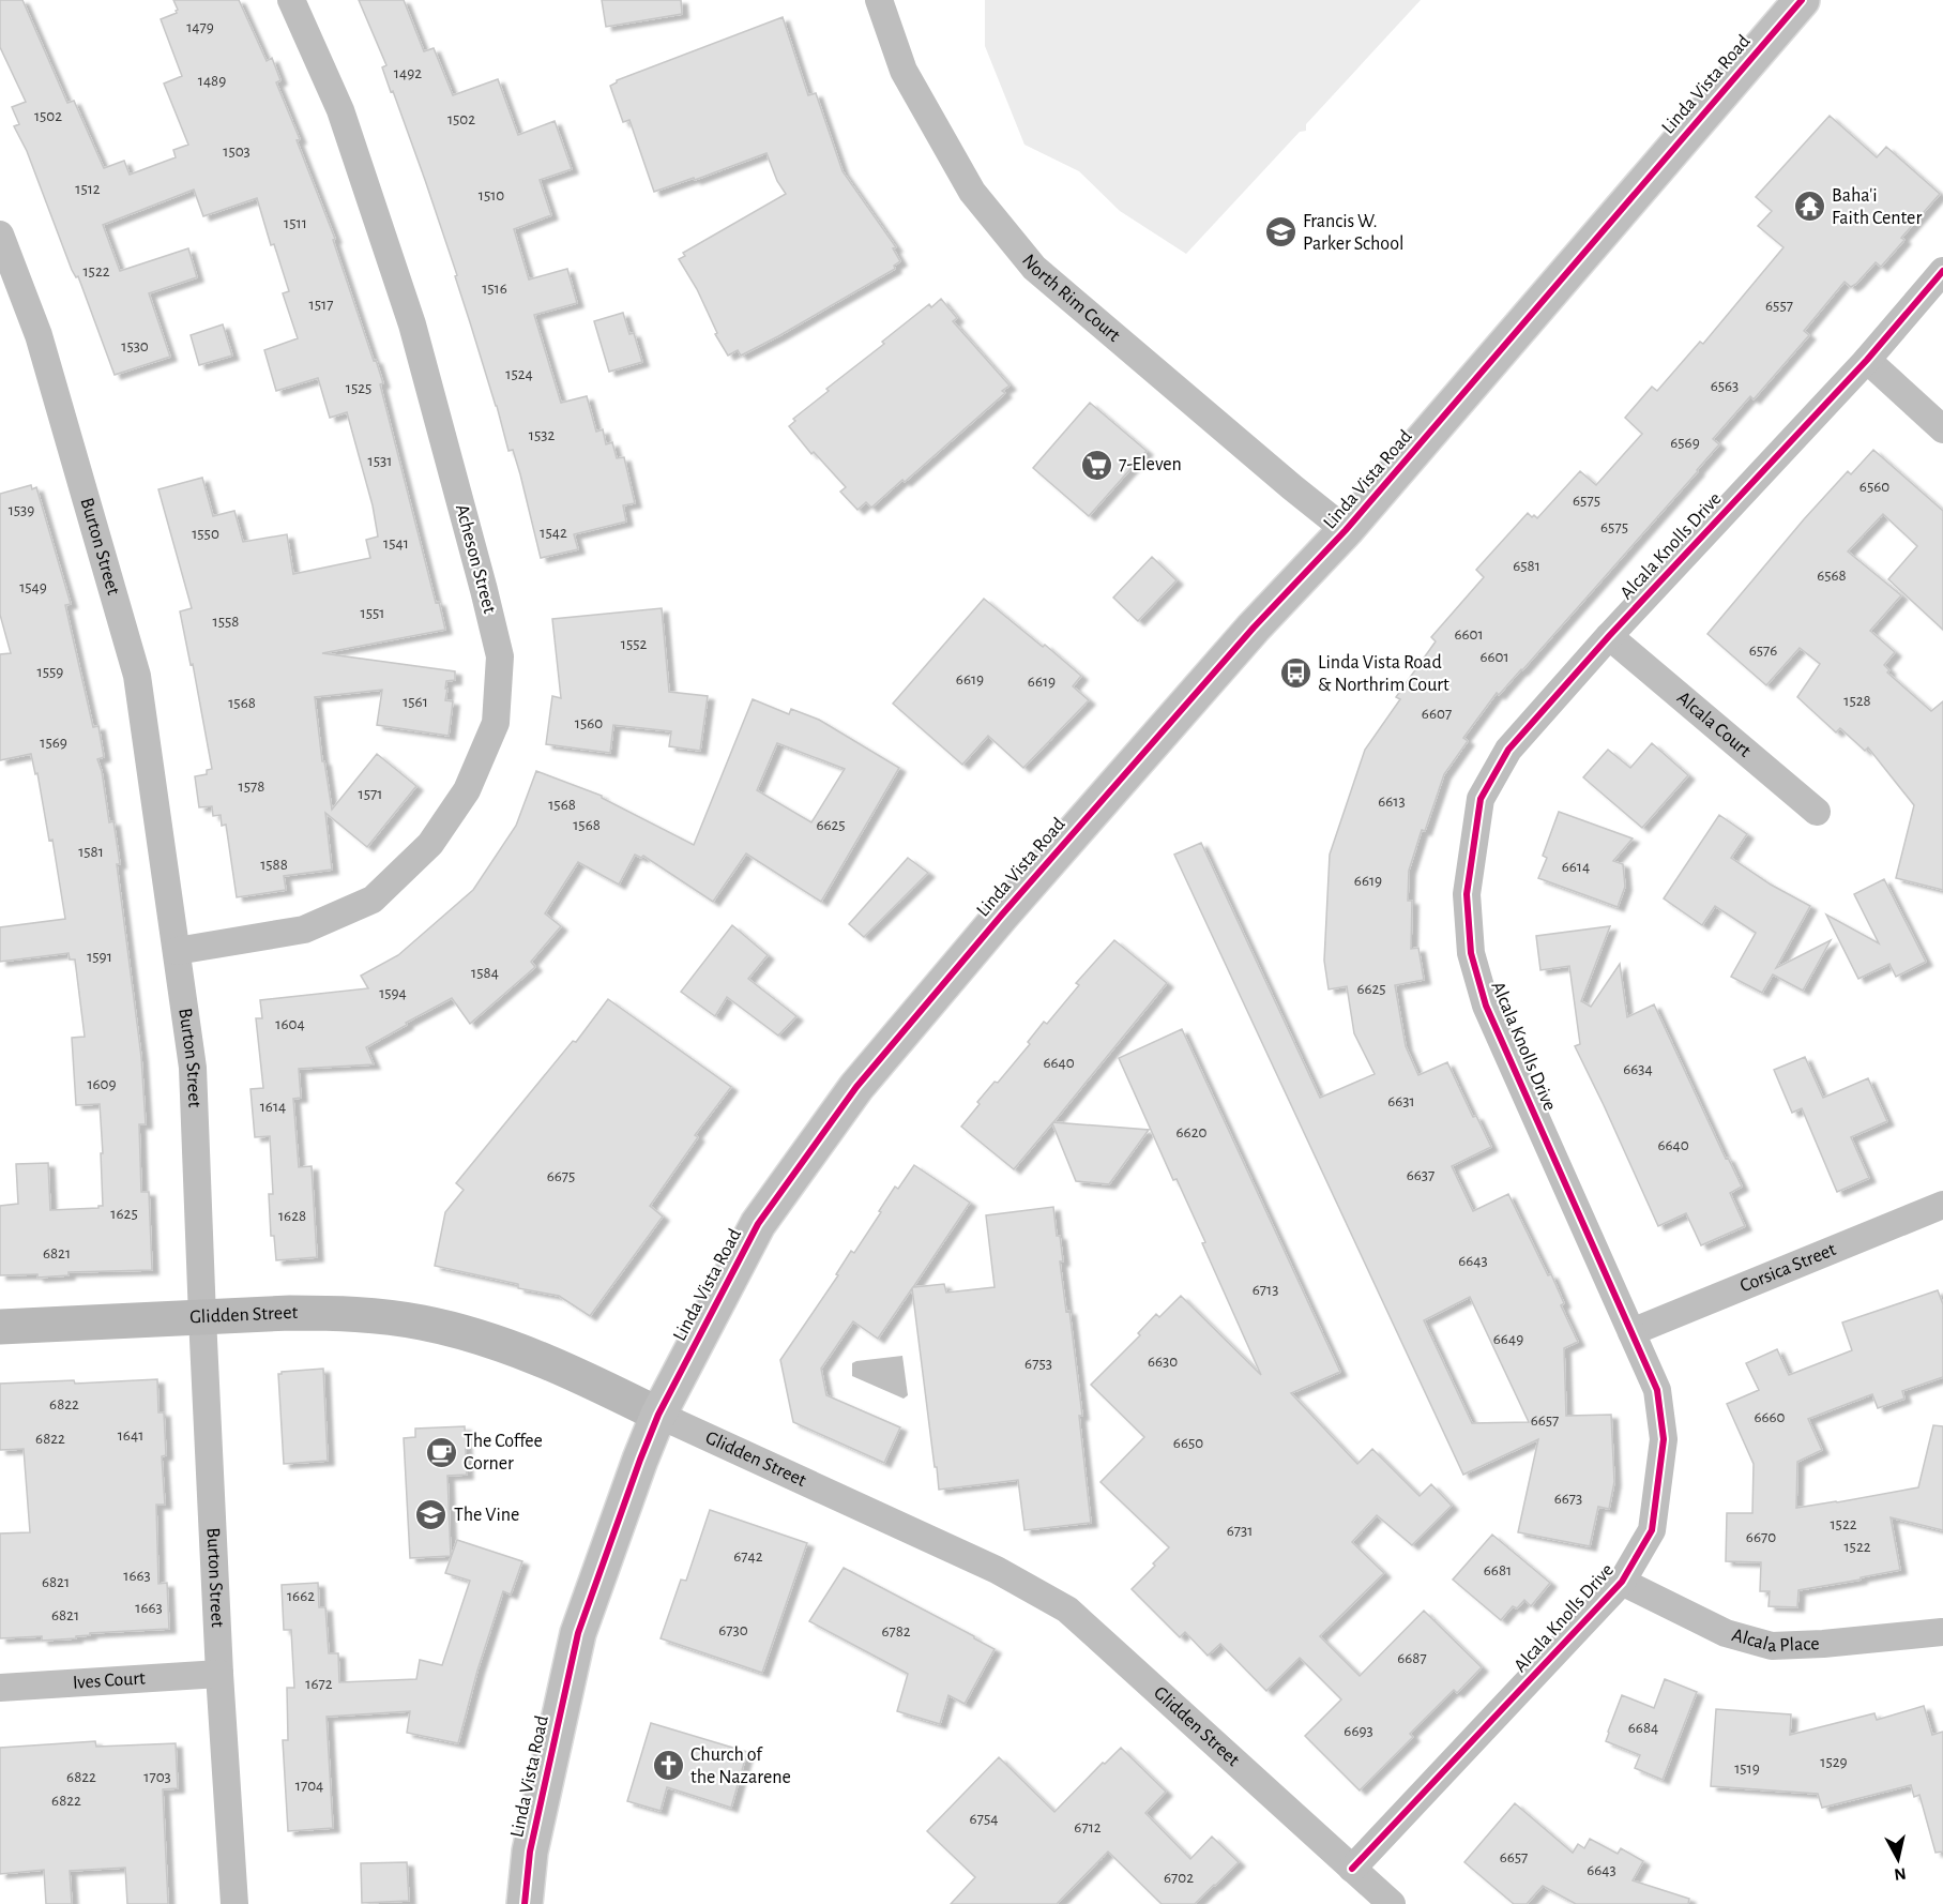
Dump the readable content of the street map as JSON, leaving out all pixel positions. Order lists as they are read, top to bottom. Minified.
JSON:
{"streets":{"main road":["Linda Vista Road"],"street":["North Rim Court","Burton Street","Alcala Knolls Drive","Acheson Street","Alcala Court","Corsica Street","Glidden Street","Alcala Place","Ives Court"]},"crossings":[["Linda Vista Road","North Rim Court"],["Linda Vista Road","Glidden Street"],["Burton Street","Acheson Street"],["Burton Street","Glidden Street"],["Burton Street","Ives Court"],["Alcala Knolls Drive","Alcala Court"],["Alcala Knolls Drive","Corsica Street"],["Alcala Knolls Drive","Glidden Street"],["Alcala Knolls Drive","Alcala Place"]],"places":{"temple":["Baha'i Faith Center"],"school or university":["Francis W. Parker School","The Vine"],"supermarket":["7-Eleven"],"bus stop":["Linda Vista Road & Northrim Court"],"cafe":["The Coffee Corner"],"church":["Church of the Nazarene"]},"house_numbers":["1479","1492","1489","1502","1502","1503","1512","1510","1511","1522","1516","1517","6557","1530","1524","6563","1525","1532","6569","1531","6560","6575","1539","6575","1542","1550","1541","6581","6568","1549","1551","1558","6601","1552","6576","6601","1559","6619","6619","1528","1561","1568","6607","1560","1569","1578","1571","6613","1568","1568","6625","1581","1588","6614","6619","1591","1584","6625","1594","1604","6640","6634","1609","6631","1614","6620","6640","6637","6675","1625","1628","6821","6643","6713","6649","6630","6753","6822","6660","6657","1641","6822","6650","6673","1522","6731","6670","1522","6742","6681","1663","6821","1662","1663","6821","6730","6782","6687","1672","6684","6693","1529","1519","6822","1703","1704","6822","6754","6712","6657","6643","6702"],"north":"bottom"}
